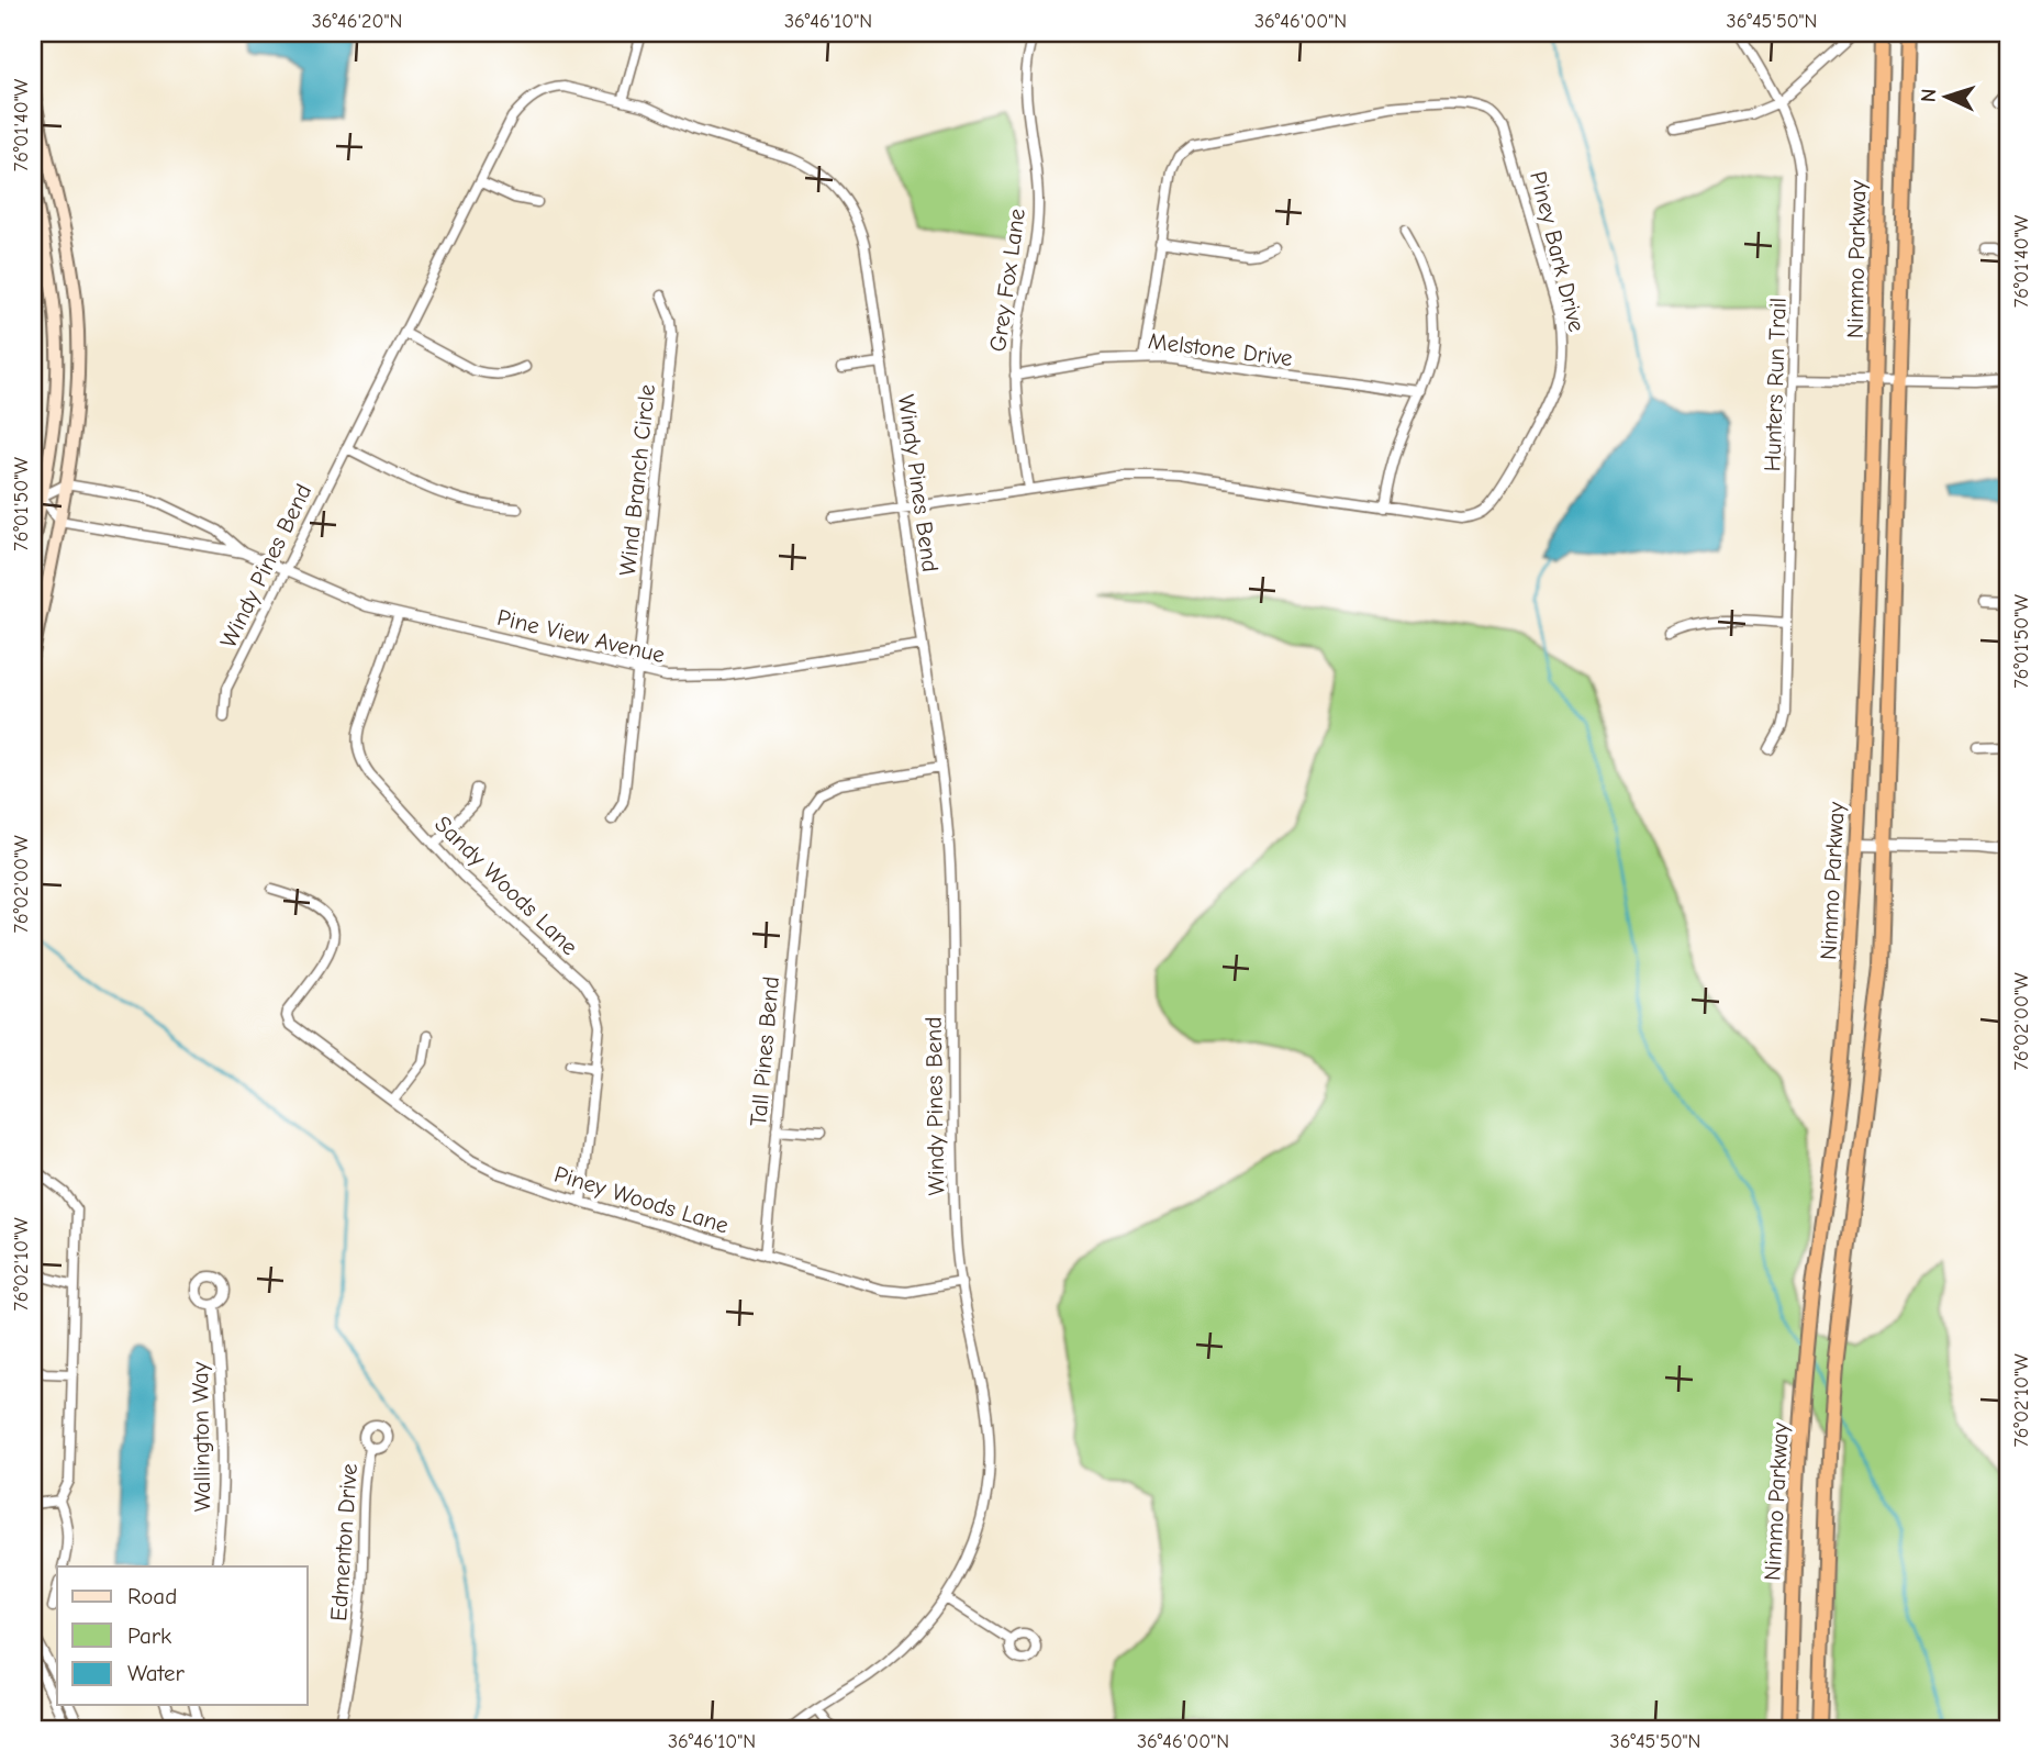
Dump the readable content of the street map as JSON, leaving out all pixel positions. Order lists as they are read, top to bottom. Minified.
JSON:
{"streets":{"highway":["Nimmo Parkway"],"street":["Piney Bark Drive","Grey Fox Lane","Melstone Drive","Hunters Run Trail","Wind Branch Circle","Windy Pines Bend","Pine View Avenue","Sandy Woods Lane","Tall Pines Bend","Piney Woods Lane","Wallington Way","Edmenton Drive"]},"crossings":[["Piney Bark Drive","Grey Fox Lane"],["Piney Bark Drive","Melstone Drive"],["Piney Bark Drive","Windy Pines Bend"],["Grey Fox Lane","Melstone Drive"],["Wind Branch Circle","Pine View Avenue"],["Windy Pines Bend","Pine View Avenue"],["Windy Pines Bend","Tall Pines Bend"],["Windy Pines Bend","Piney Woods Lane"],["Pine View Avenue","Sandy Woods Lane"],["Sandy Woods Lane","Piney Woods Lane"],["Tall Pines Bend","Piney Woods Lane"]],"legend":["Road","Park","Water"],"north":"left","coordinates":["36°46'20\"N","36°46'10\"N","36°46'00\"N","36°45'50\"N","76°01'40\"W","76°01'50\"W","76°02'00\"W","76°02'10\"W"]}
